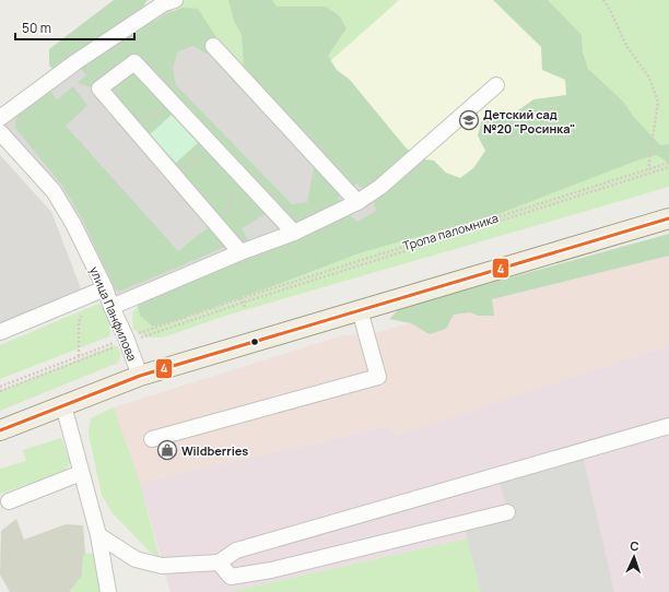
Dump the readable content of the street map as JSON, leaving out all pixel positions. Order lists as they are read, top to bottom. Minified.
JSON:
{"streets":{"main road":["улица Панфилова"],"path":["Тропа паломника"]},"places":{"school or university":["Детский сад №20 \"Росинка\""],"shop":["Wildberries"]},"lines":["transit line 4"],"scale_bar":"50 m","north":"top"}
